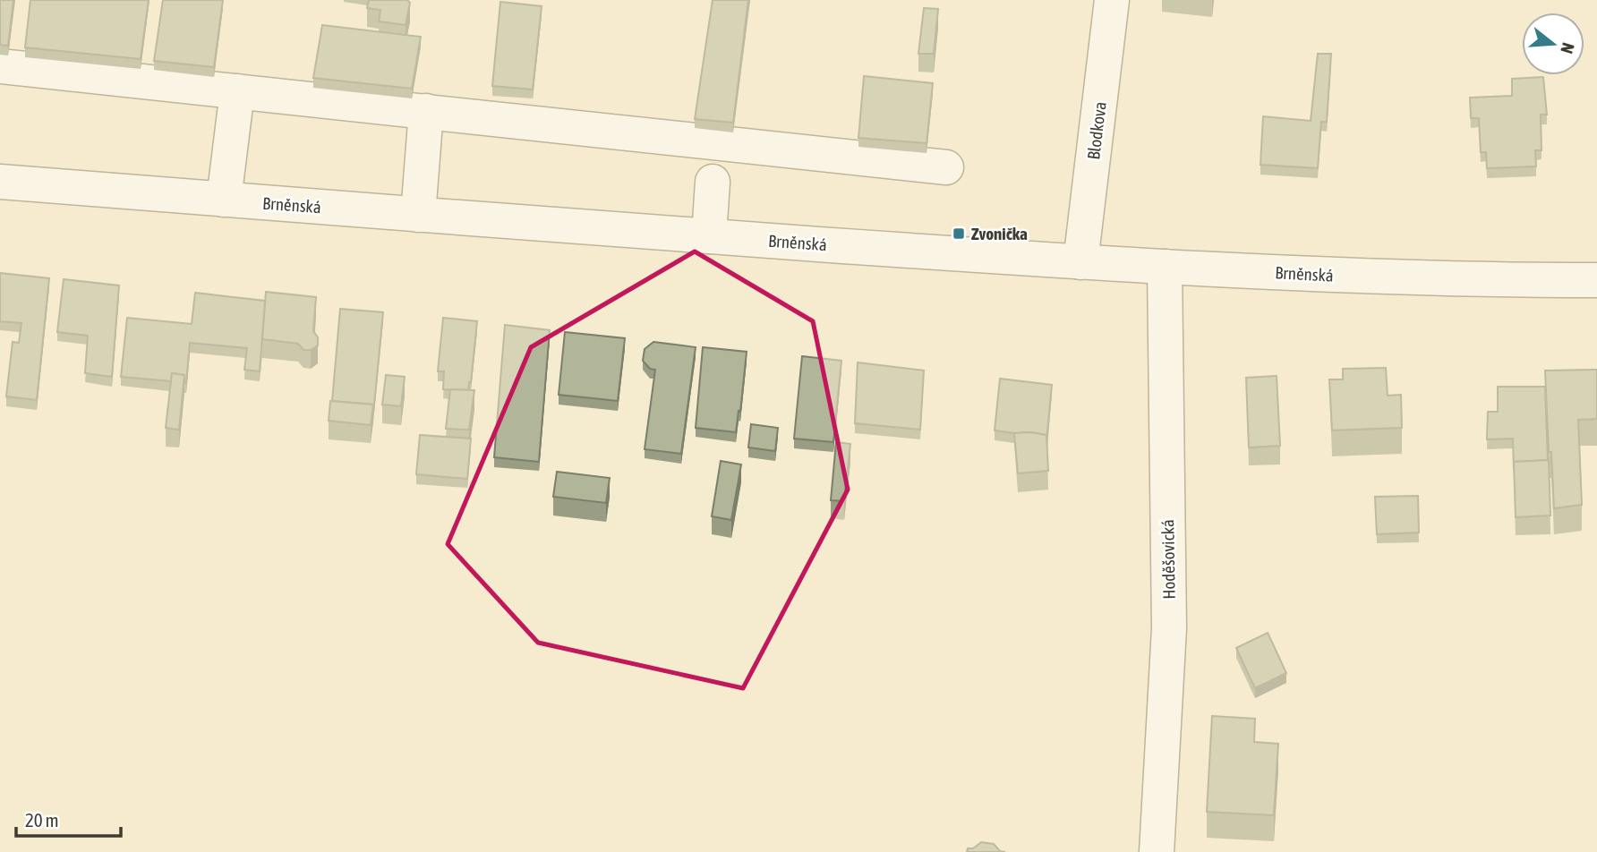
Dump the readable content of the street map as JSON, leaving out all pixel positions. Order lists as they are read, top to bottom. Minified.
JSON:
{"streets":{"street":["Blodkova","Brněnská","Hoděšovická"]},"crossings":[["Blodkova","Brněnská"],["Brněnská","Hoděšovická"]],"places":{"transit":["Zvonička"]},"scale_bar":"20 m","north":"right"}
